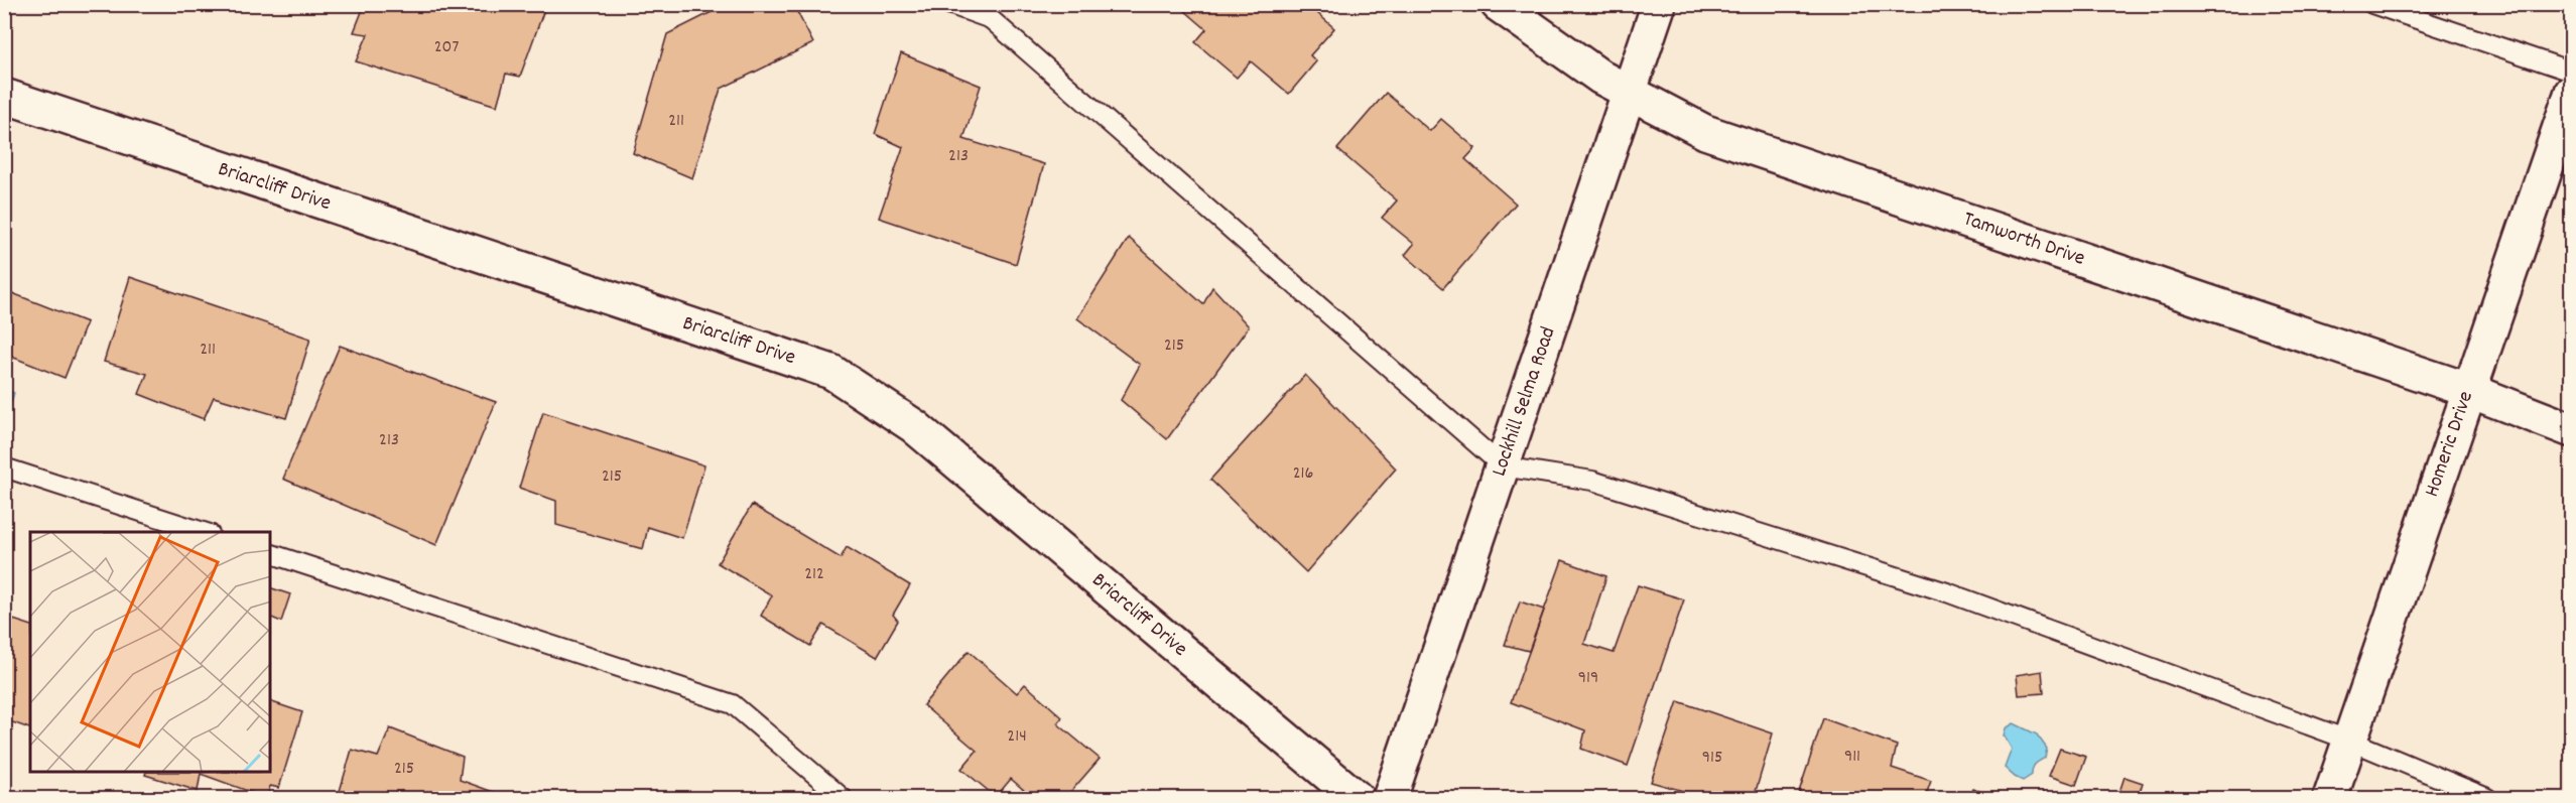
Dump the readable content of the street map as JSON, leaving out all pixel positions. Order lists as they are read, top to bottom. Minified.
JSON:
{"streets":{"street":["Briarcliff Drive","Tamworth Drive","Lockhill Selma Road","Homeric Drive"]},"crossings":[["Tamworth Drive","Lockhill Selma Road"],["Tamworth Drive","Homeric Drive"]],"house_numbers":["207","211","213","215","211","213","216","215","212","919","214","911","915","215"]}
